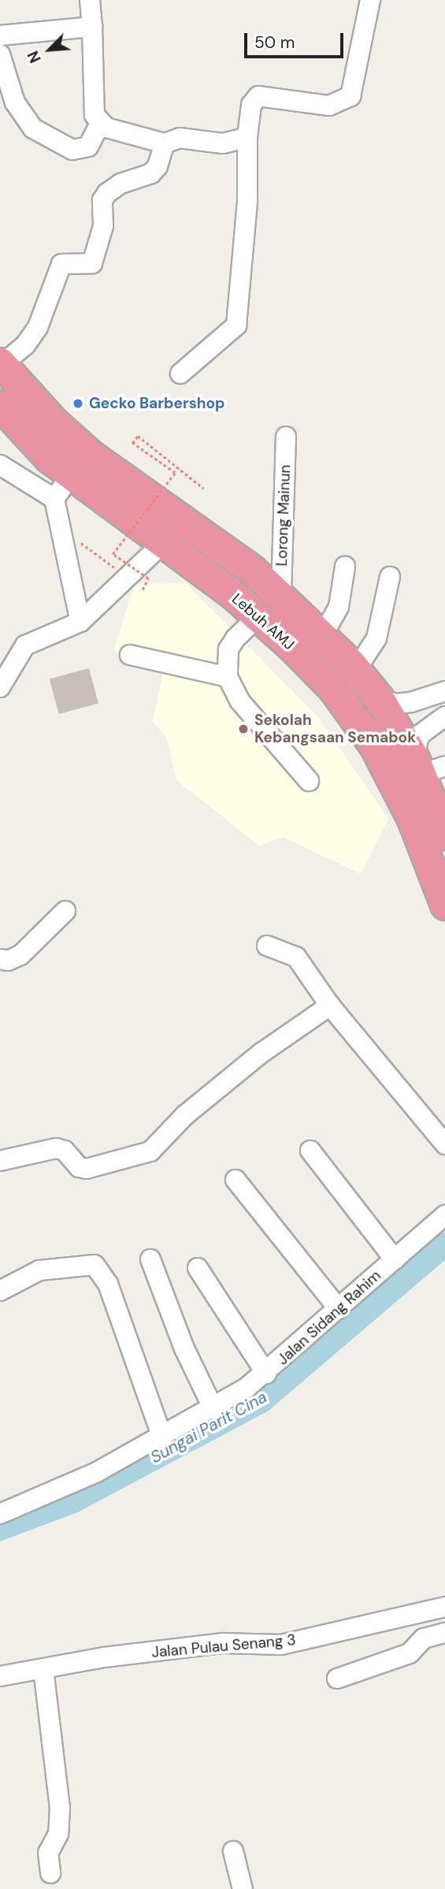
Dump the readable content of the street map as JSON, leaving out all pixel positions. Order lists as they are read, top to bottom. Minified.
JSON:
{"streets":{"highway":["Lebuh AMJ"],"street":["Lorong Mainun","Jalan Sidang Rahim","Jalan Pulau Senang 3"]},"crossings":[["Lorong Mainun","Lebuh AMJ"]],"water":["Sungai Parit Cina"],"places":["Gecko Barbershop","Sekolah Kebangsaan Semabok"],"scale_bar":"50 m","north":"bottom left"}
